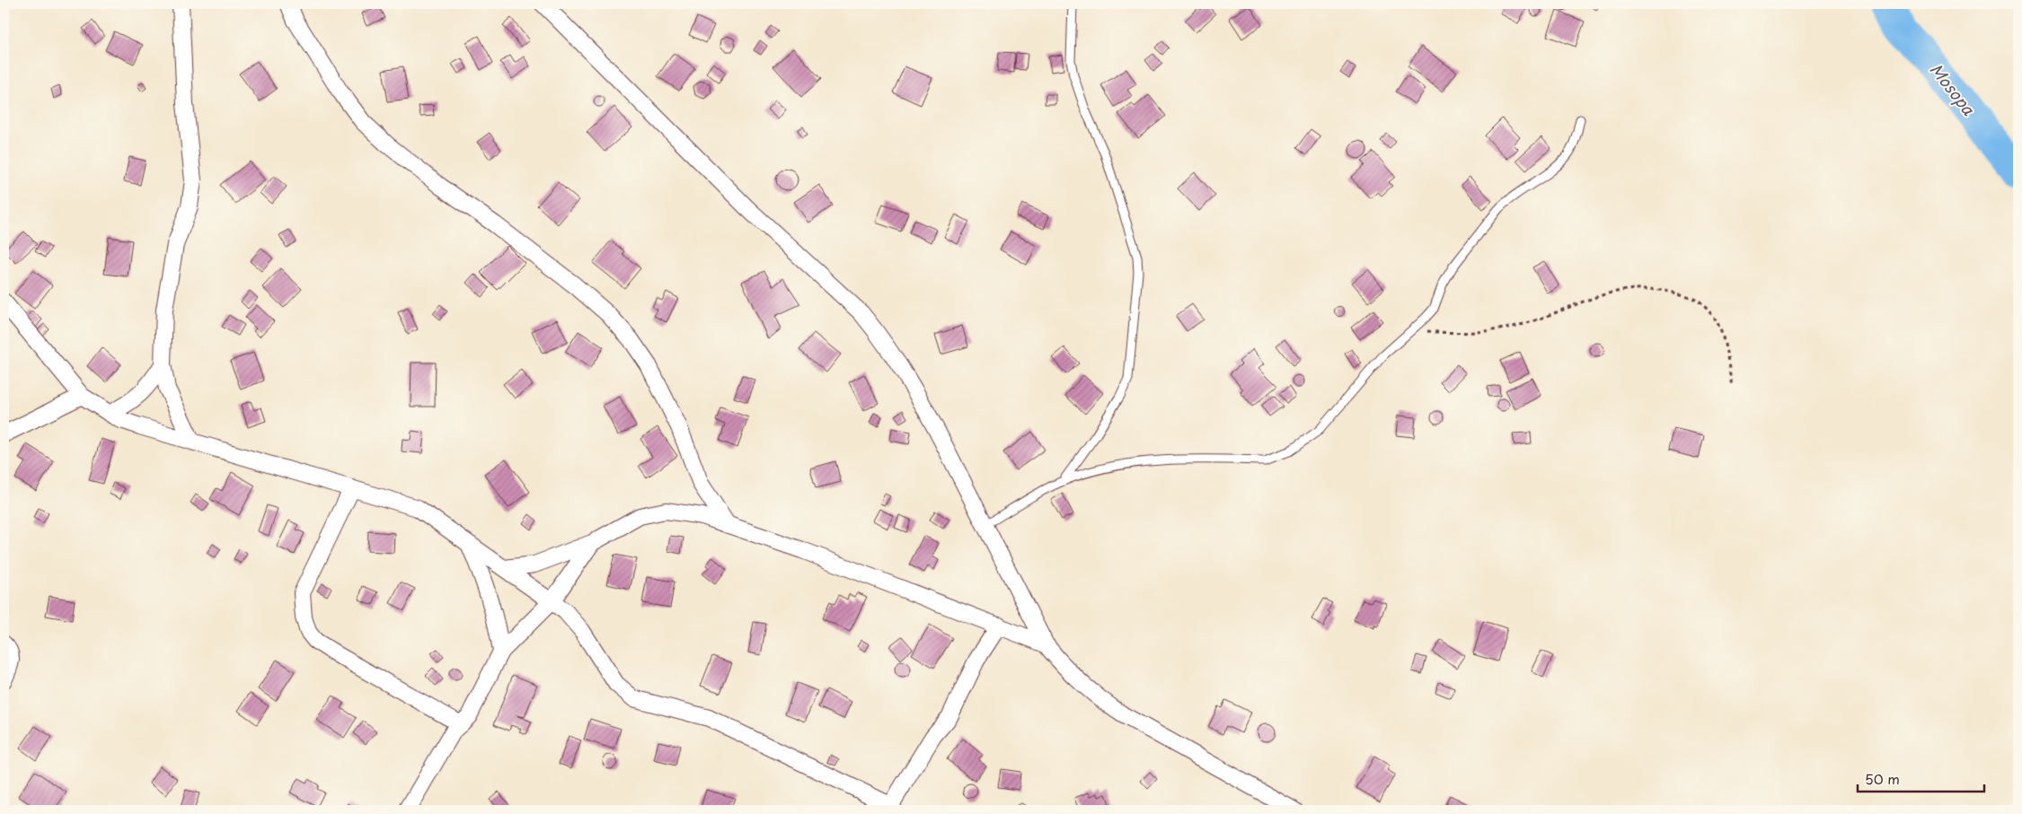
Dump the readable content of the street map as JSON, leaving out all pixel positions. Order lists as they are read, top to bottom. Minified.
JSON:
{"water":["Mosopa"],"scale_bar":"50 m"}
